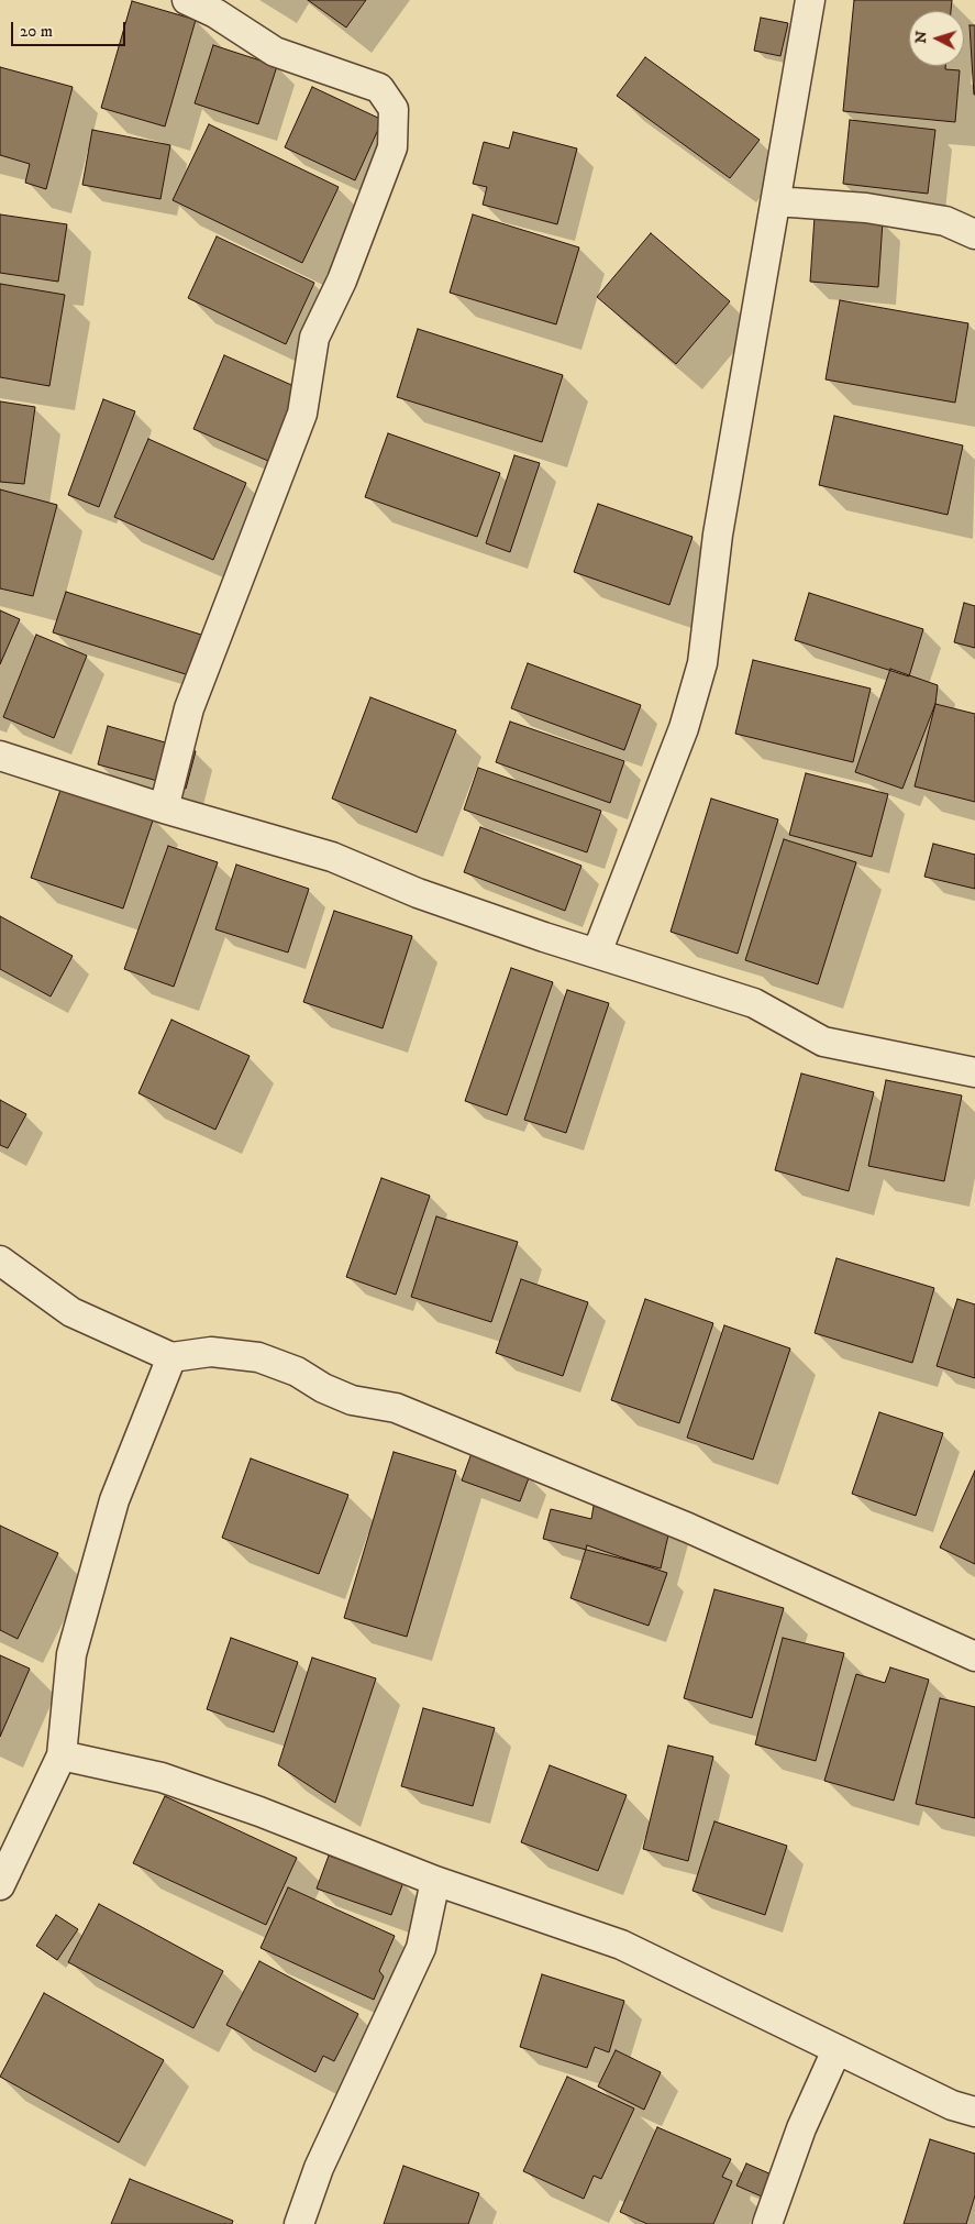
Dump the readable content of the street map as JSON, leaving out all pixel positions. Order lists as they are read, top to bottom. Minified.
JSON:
{"scale_bar":"20 m","north":"left"}
